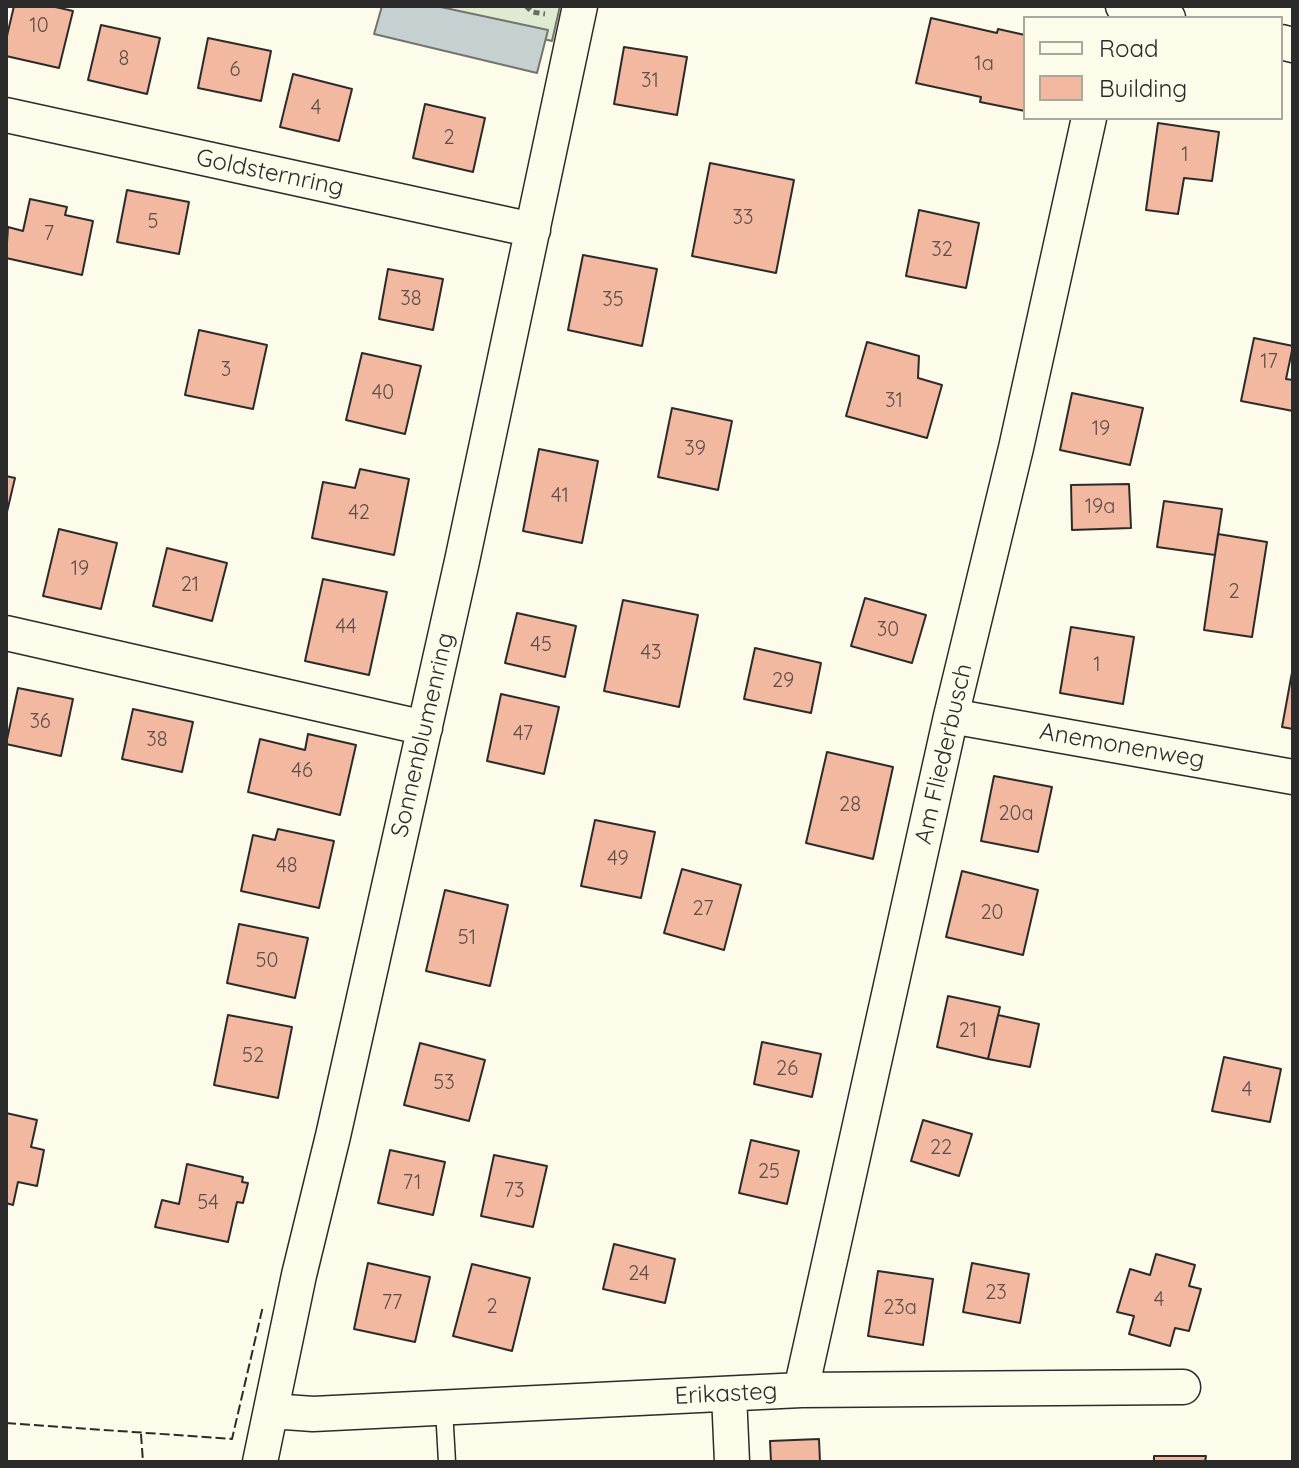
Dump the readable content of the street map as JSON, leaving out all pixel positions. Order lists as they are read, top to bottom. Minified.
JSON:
{"streets":{"street":["Goldsternring","Sonnenblumenring","Anemonenweg","Am Fliederbusch","Erikasteg"]},"crossings":[["Goldsternring","Sonnenblumenring"],["Sonnenblumenring","Erikasteg"],["Anemonenweg","Am Fliederbusch"],["Am Fliederbusch","Erikasteg"]],"house_numbers":["10","8","1a","6","31","4","2","1","33","5","7","32","38","35","17","3","40","31","19","39","41","19a","42","19","21","2","44","30","45","43","1","29","36","47","38","46","28","20a","49","48","27","20","51","50","21","52","26","53","4","22","25","71","73","54","24","23","4","77","2","23a"],"legend":["Road","Building"]}
